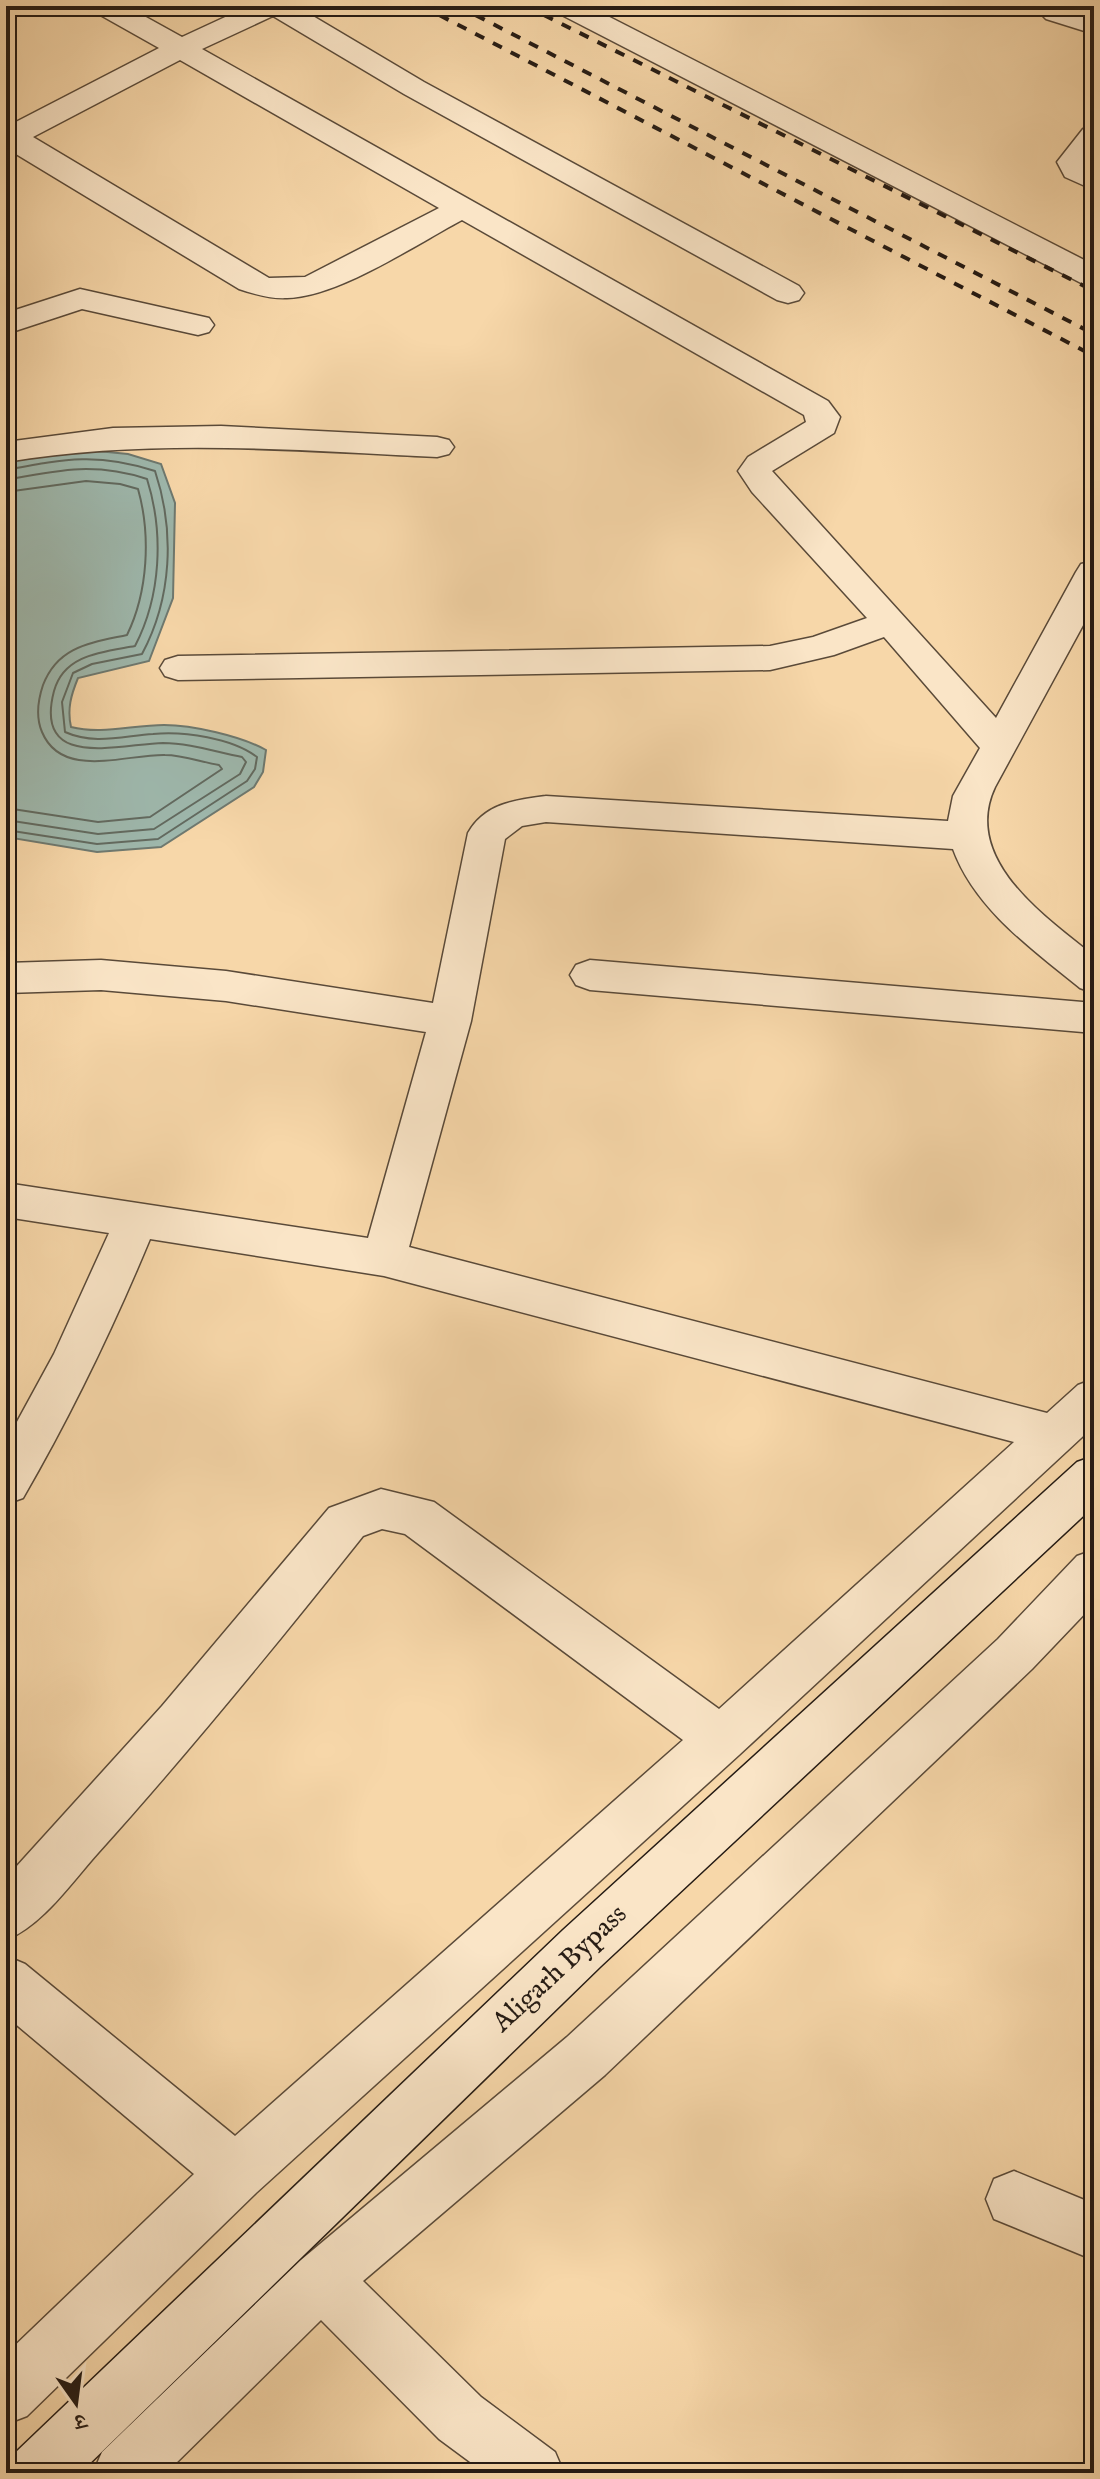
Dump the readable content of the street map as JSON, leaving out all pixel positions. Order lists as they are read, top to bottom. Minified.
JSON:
{"streets":{"street":["Aligarh Bypass"]},"north":"bottom"}
